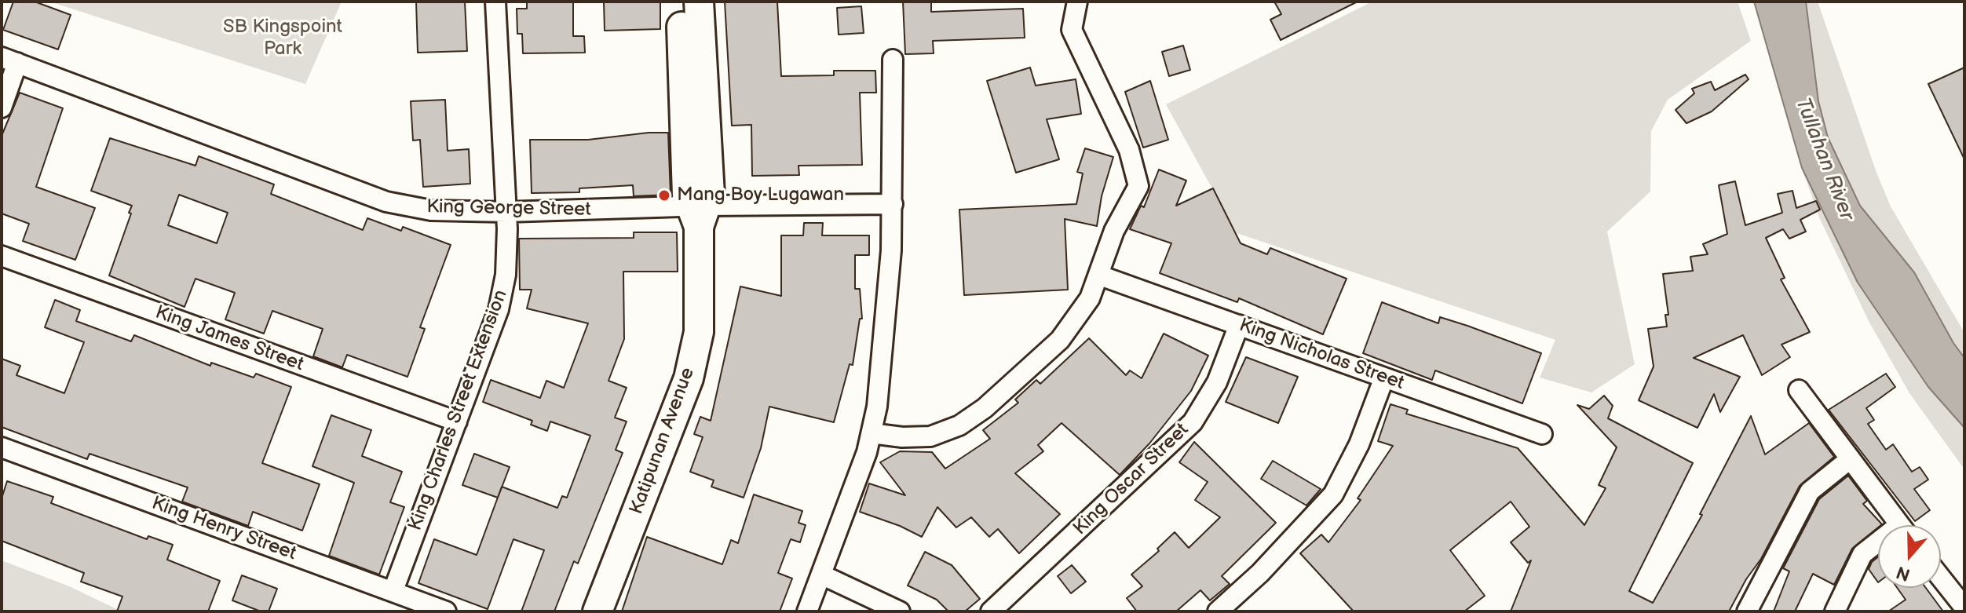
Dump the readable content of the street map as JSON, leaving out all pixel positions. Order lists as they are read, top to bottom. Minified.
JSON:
{"streets":{"main road":["Katipunan Avenue"],"street":["King George Street","King James Street","King Nicholas Street","King Charles Street Extension","King Oscar Street","King Henry Street"]},"crossings":[["King George Street","King Charles Street Extension"],["King George Street","Katipunan Avenue"],["King James Street","King Charles Street Extension"],["King Nicholas Street","King Oscar Street"],["King Charles Street Extension","King Henry Street"]],"water":["Tullahan River"],"parks":["SB Kingspoint Park"],"places":["Mang Boy Lugawan"],"north":"bottom"}
